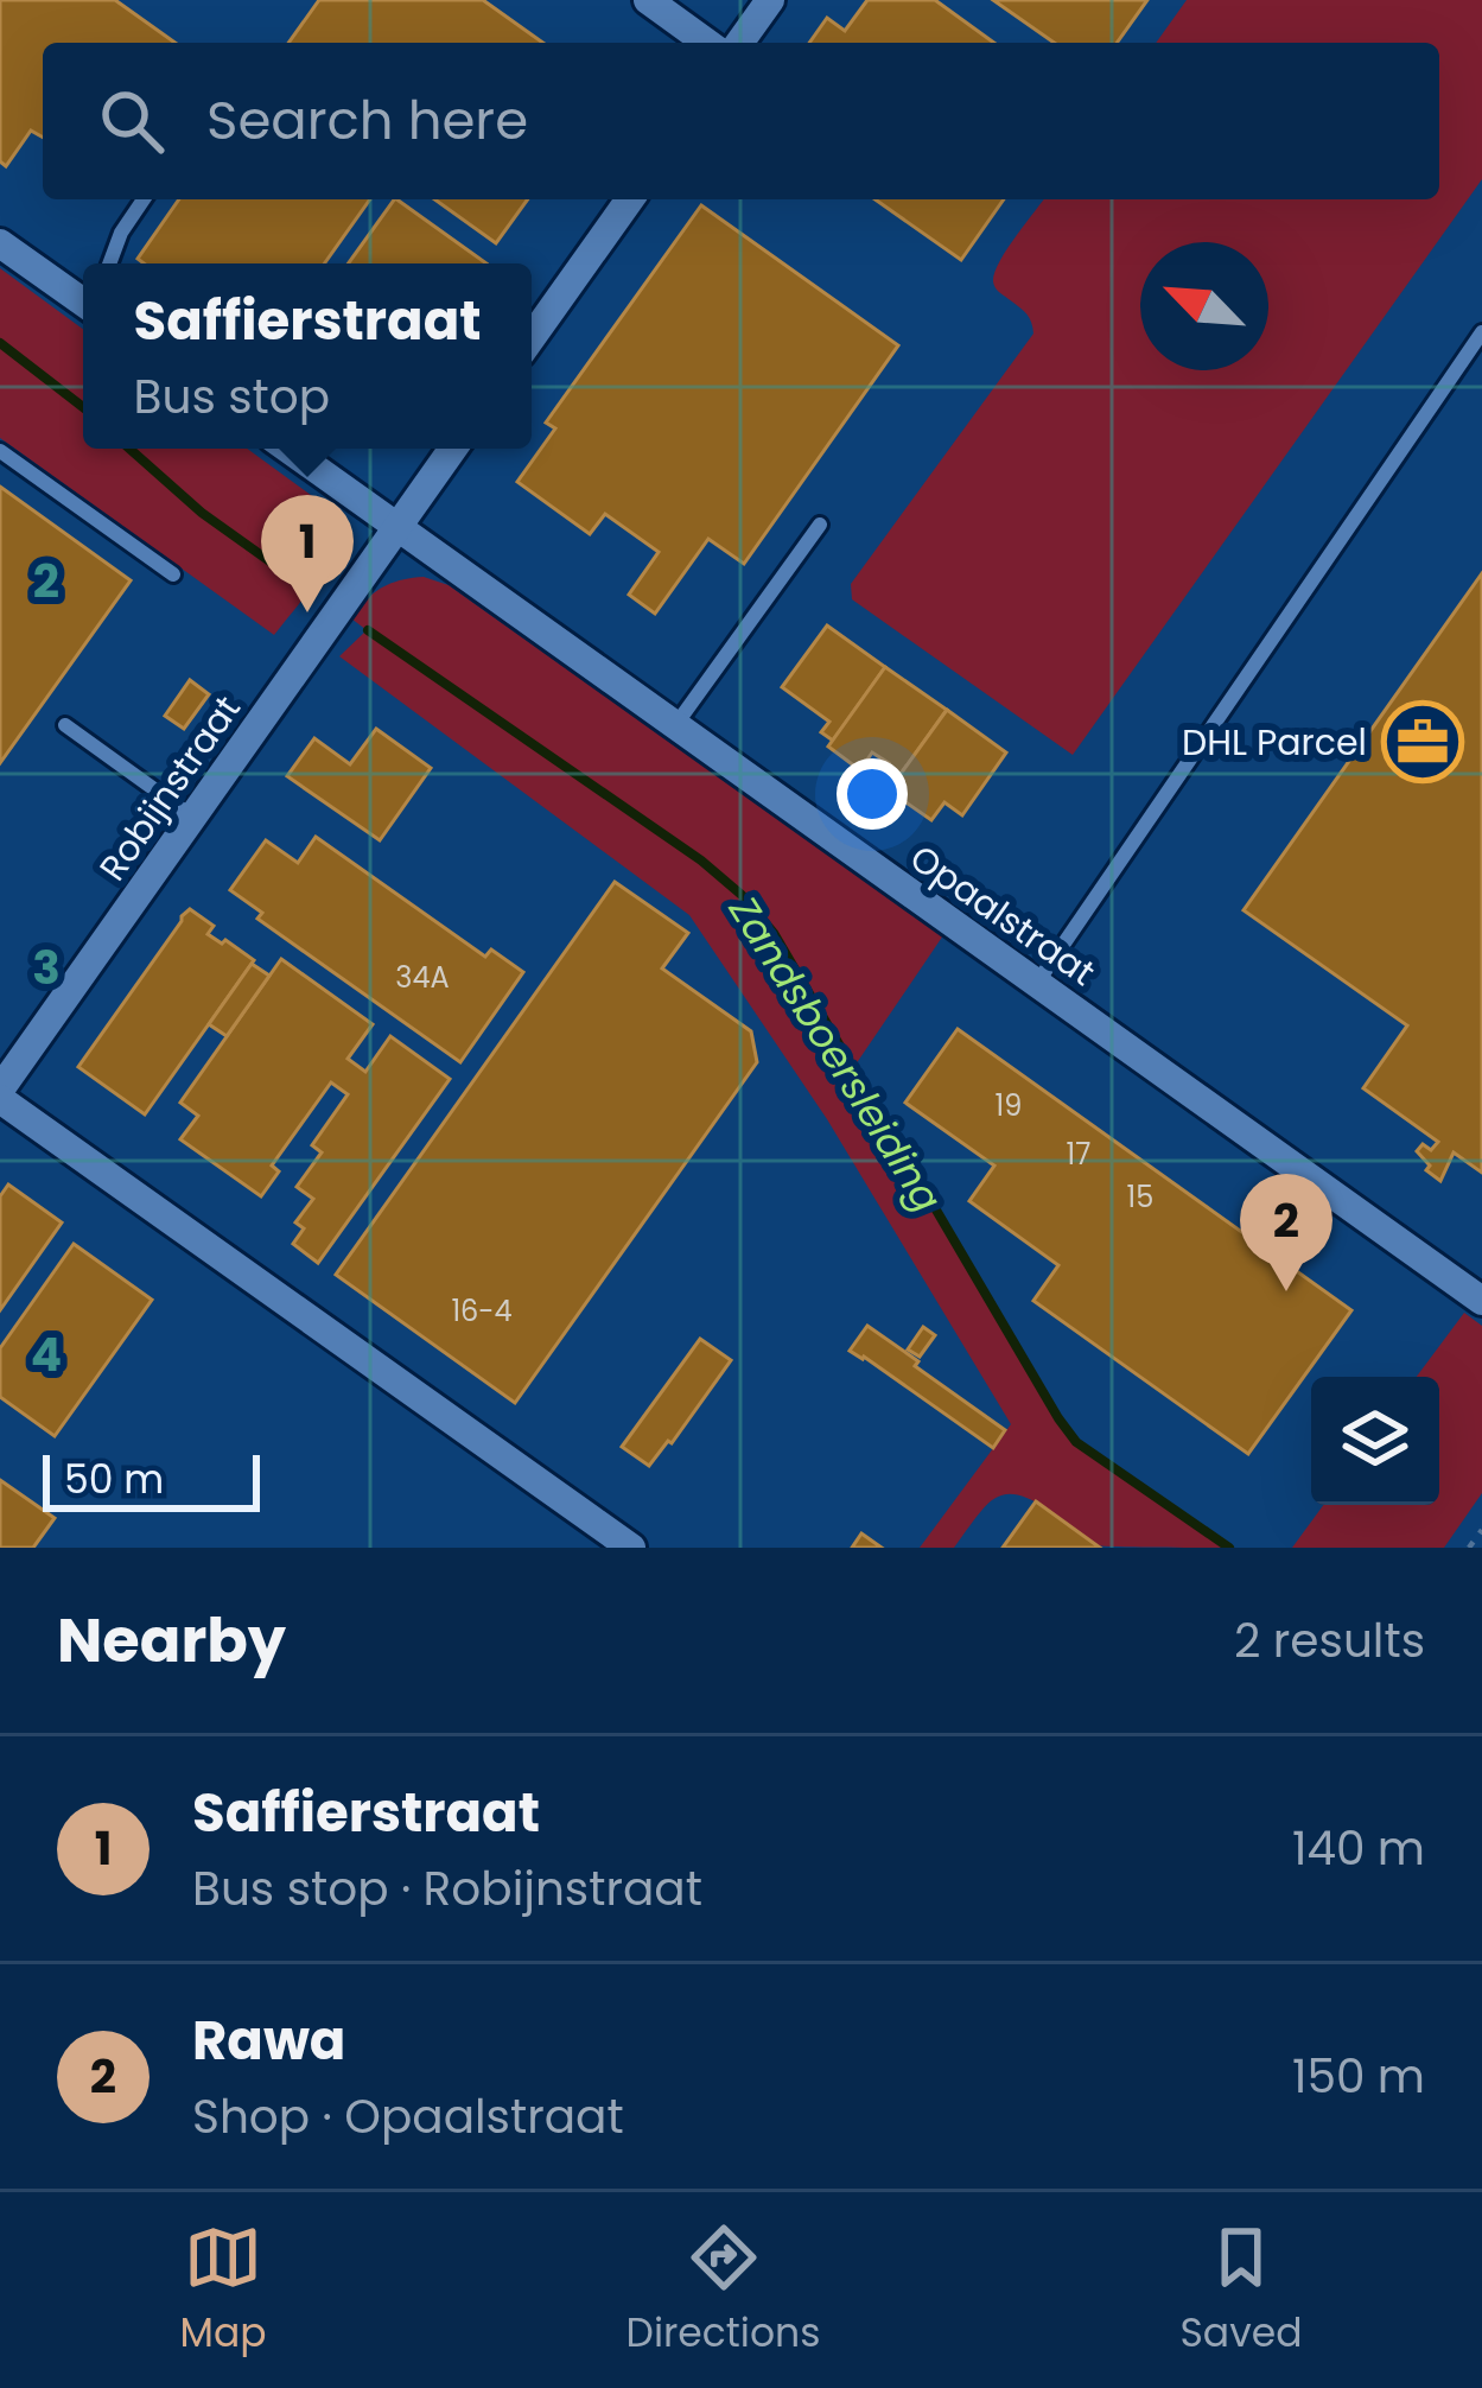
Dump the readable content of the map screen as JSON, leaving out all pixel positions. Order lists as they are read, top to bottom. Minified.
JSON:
{"streets":{"street":["Robijnstraat","Opaalstraat"]},"crossings":[["Robijnstraat","Opaalstraat"]],"water":["Zandsboersleiding"],"places":{"office":["DHL Parcel"]},"house_numbers":["34A","19","17","15","16-4"],"scale_bar":"50 m","north":"top left","page":{"search":"Search here","popup":["Saffierstraat","Bus stop"],"pins":["1","2"],"scale":"50 m","heading":["Nearby","2 results"],"list":[{"mark":"1","name":"Saffierstraat","note":"Bus stop · Robijnstraat","value":"140 m"},{"mark":"2","name":"Rawa","note":"Shop · Opaalstraat","value":"150 m"}],"nav":["Map","Directions","Saved"]},"grid":{"rows":["2","3","4"]}}
